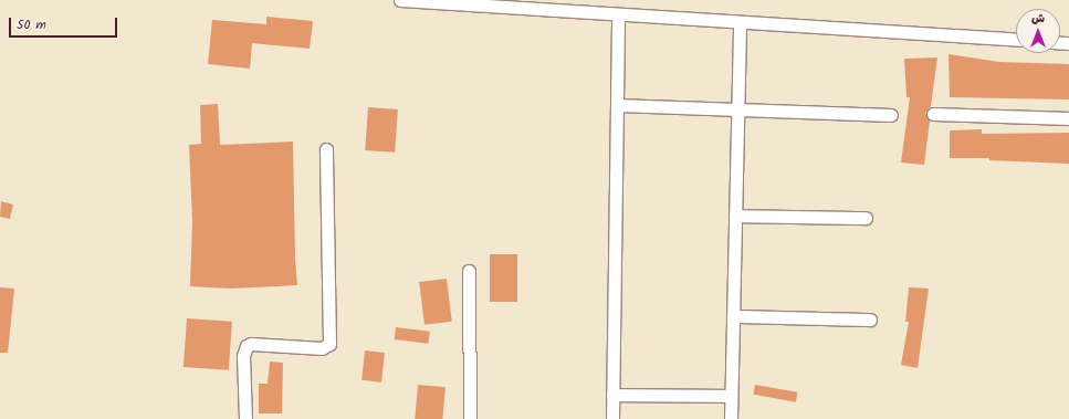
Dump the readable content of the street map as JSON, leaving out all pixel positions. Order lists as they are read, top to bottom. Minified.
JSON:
{"scale_bar":"50 m","north":"top"}
